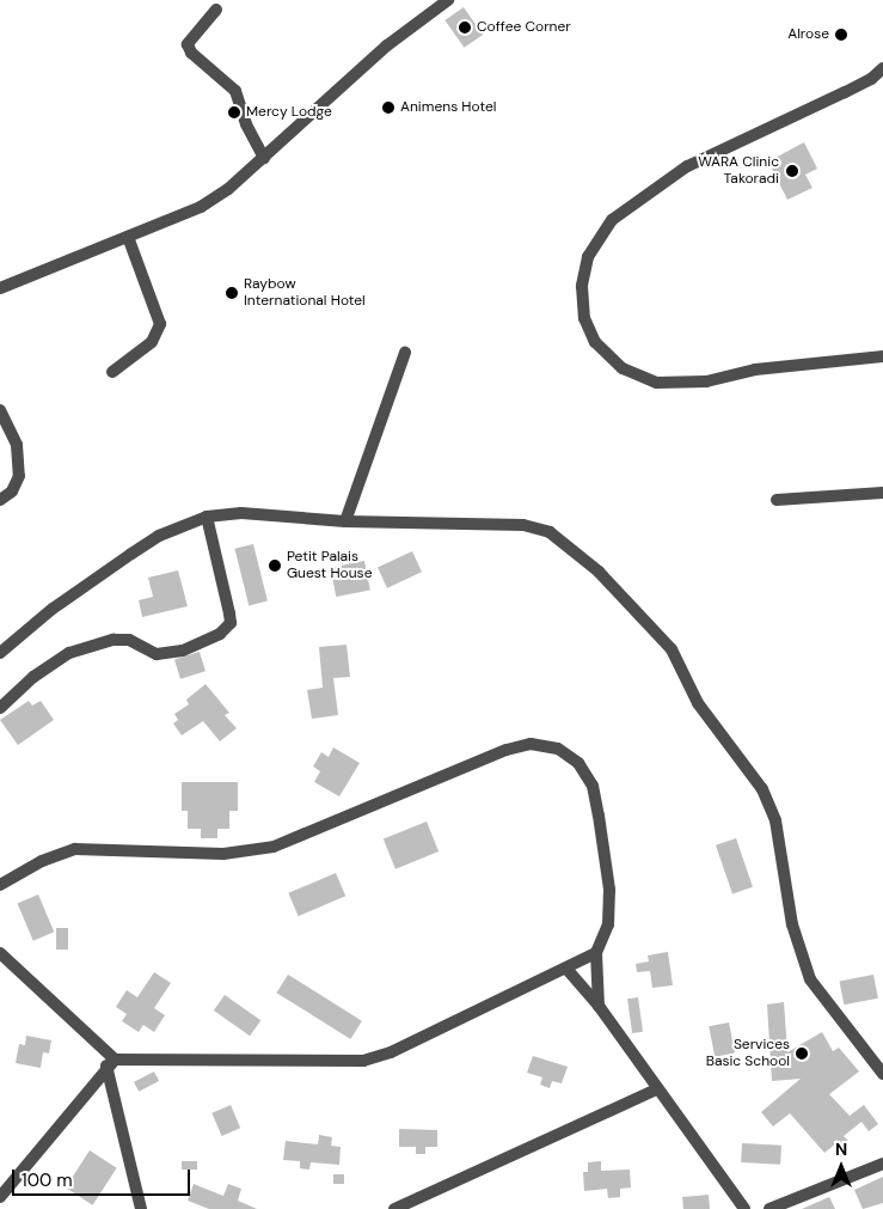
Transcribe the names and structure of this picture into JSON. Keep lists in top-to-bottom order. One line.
{"places":["Coffee Corner","Alrose","Animens Hotel","Mercy Lodge","WARA Clinic Takoradi","Raybow International Hotel","Petit Palais Guest House","Services Basic School"],"scale_bar":"100 m","north":"top"}
